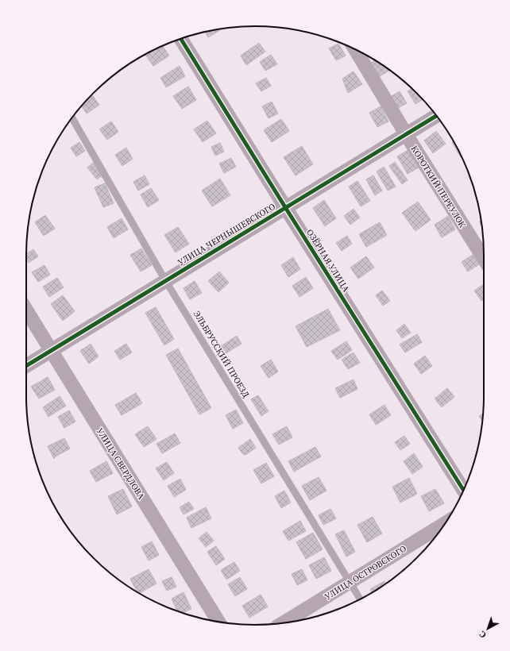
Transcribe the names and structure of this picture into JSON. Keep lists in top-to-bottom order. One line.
{"streets":{"street":["КОРОТКИЙ ПЕРЕУЛОК","УЛИЦА ЧЕРНЫШЕВСКОГО","ОЗЁРНАЯ УЛИЦА","УЛИЦА СВЕРДЛОВА","УЛИЦА ОСТРОВСКОГО"],"lane":["ЭЛЬБРУССКИЙ ПРОЕЗД"]},"crossings":[["КОРОТКИЙ ПЕРЕУЛОК","УЛИЦА ЧЕРНЫШЕВСКОГО"],["УЛИЦА ЧЕРНЫШЕВСКОГО","ОЗЁРНАЯ УЛИЦА"],["УЛИЦА ЧЕРНЫШЕВСКОГО","ЭЛЬБРУССКИЙ ПРОЕЗД"],["УЛИЦА ЧЕРНЫШЕВСКОГО","УЛИЦА СВЕРДЛОВА"],["ЭЛЬБРУССКИЙ ПРОЕЗД","УЛИЦА ОСТРОВСКОГО"]],"north":"bottom left"}
